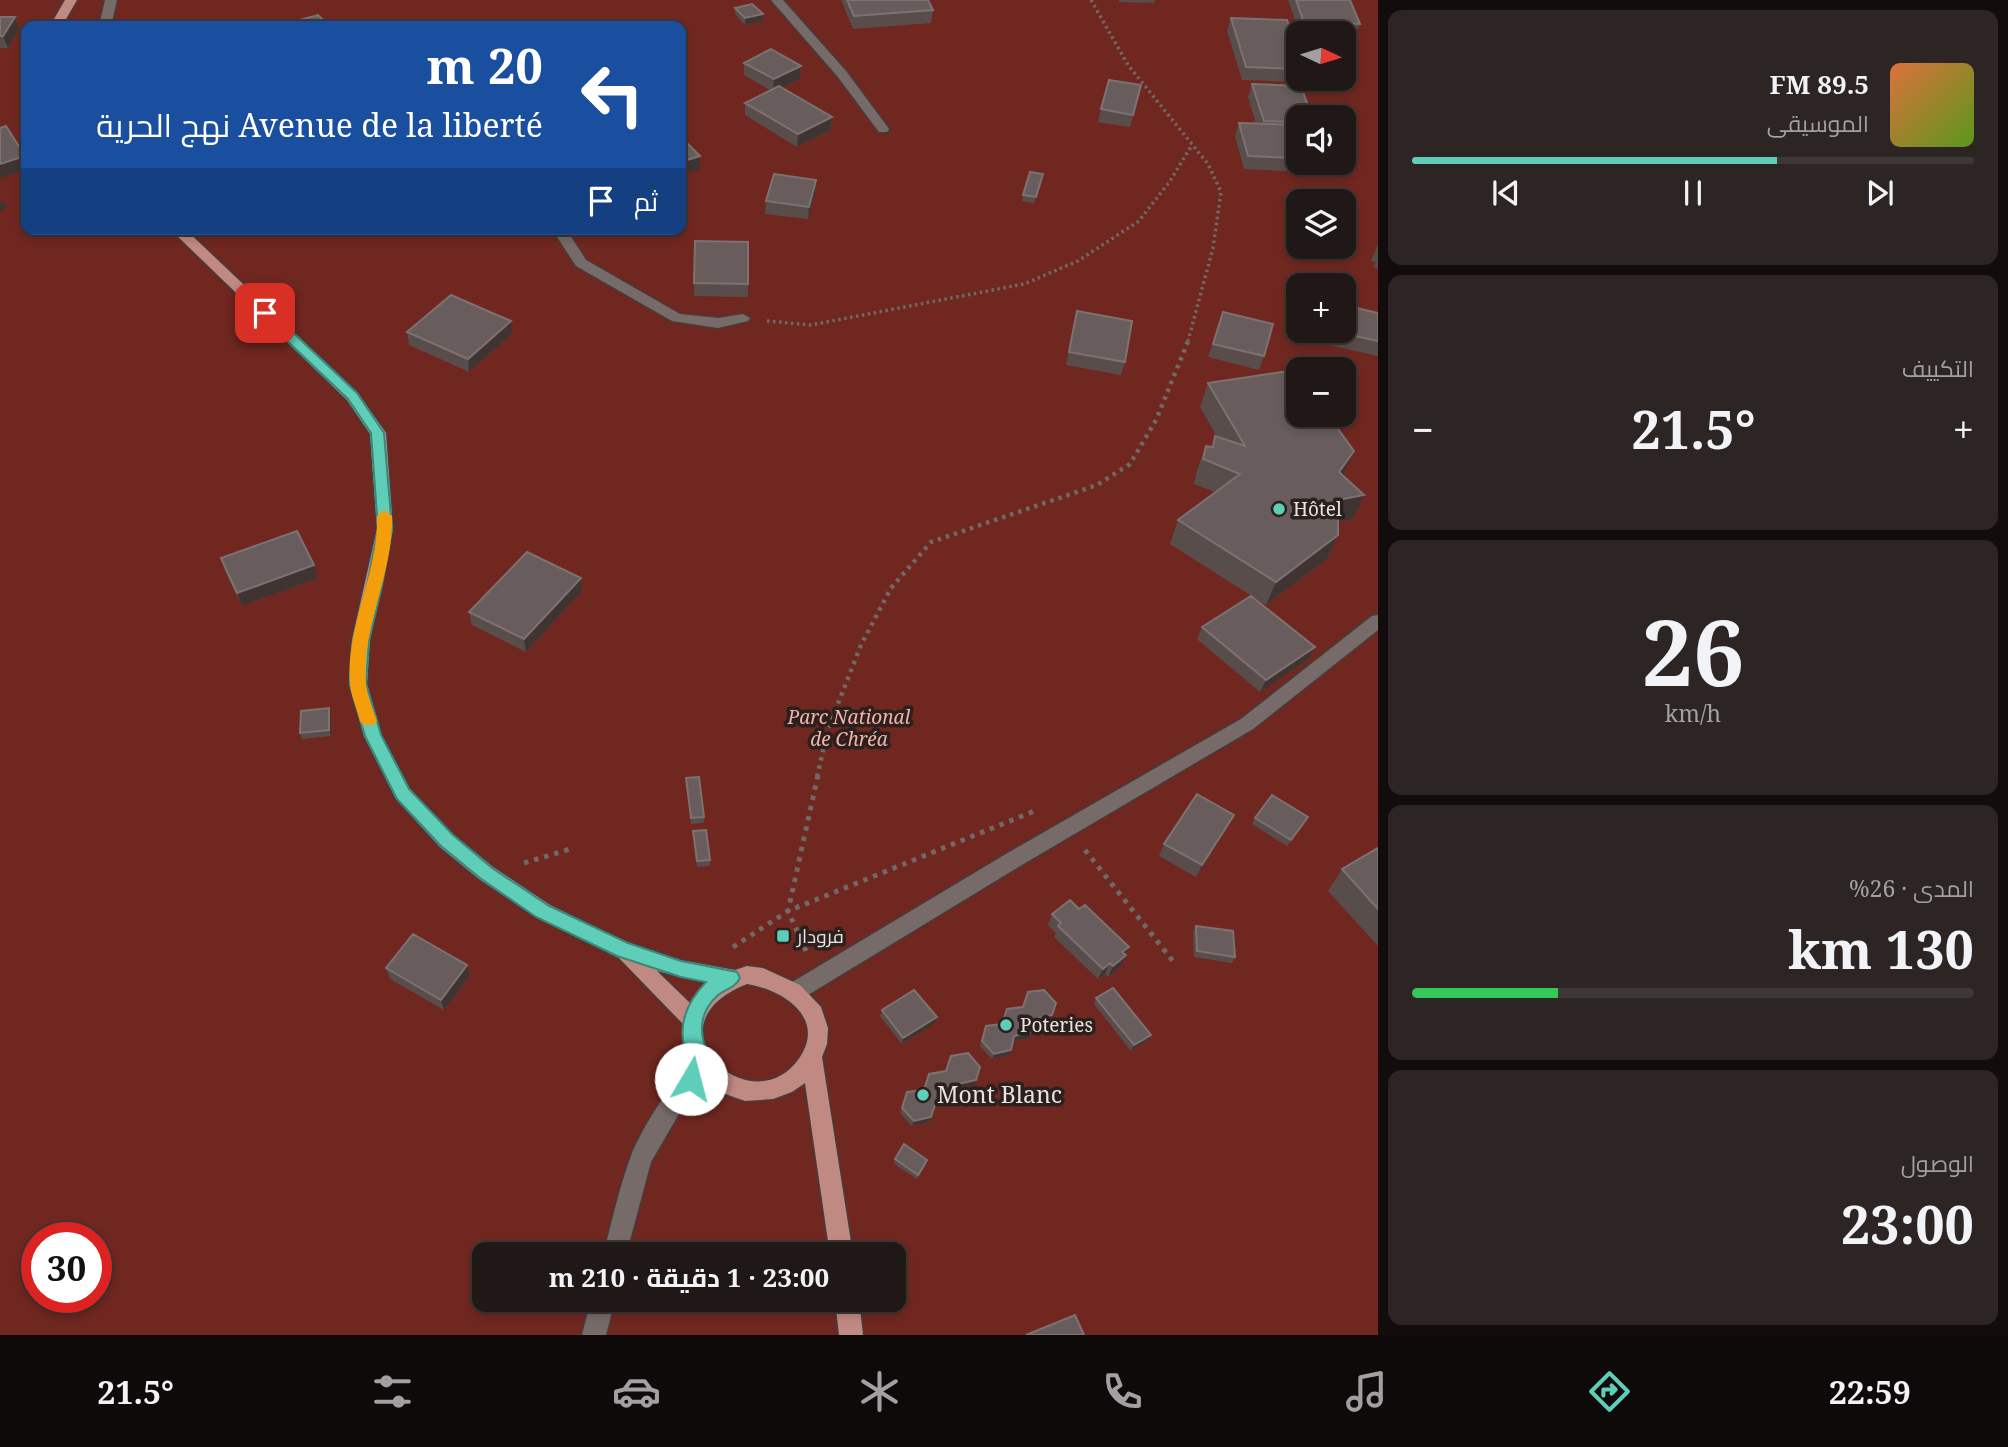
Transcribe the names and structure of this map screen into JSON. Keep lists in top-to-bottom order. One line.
{"parks":["Parc National de Chréa"],"places":{"other":["Hôtel","Poteries","Mont Blanc"],"transit":["فرودار"]},"north":"right","page":{"map_buttons":["+","−"],"turn":["20 m","Avenue de la liberté نهج الحرية"],"song":["89.5 FM","الموسيقى"],"then":"ثم","tile":["التكييف",["26","km/h"],["المدى · 26%","130 km"],["الوصول","23:00"]],"heat":["−","21.5°","+"],"limit":"30","trip":"23:00 · 1 دقيقة · 210 m","tabs":["22:59","21.5°"]}}
